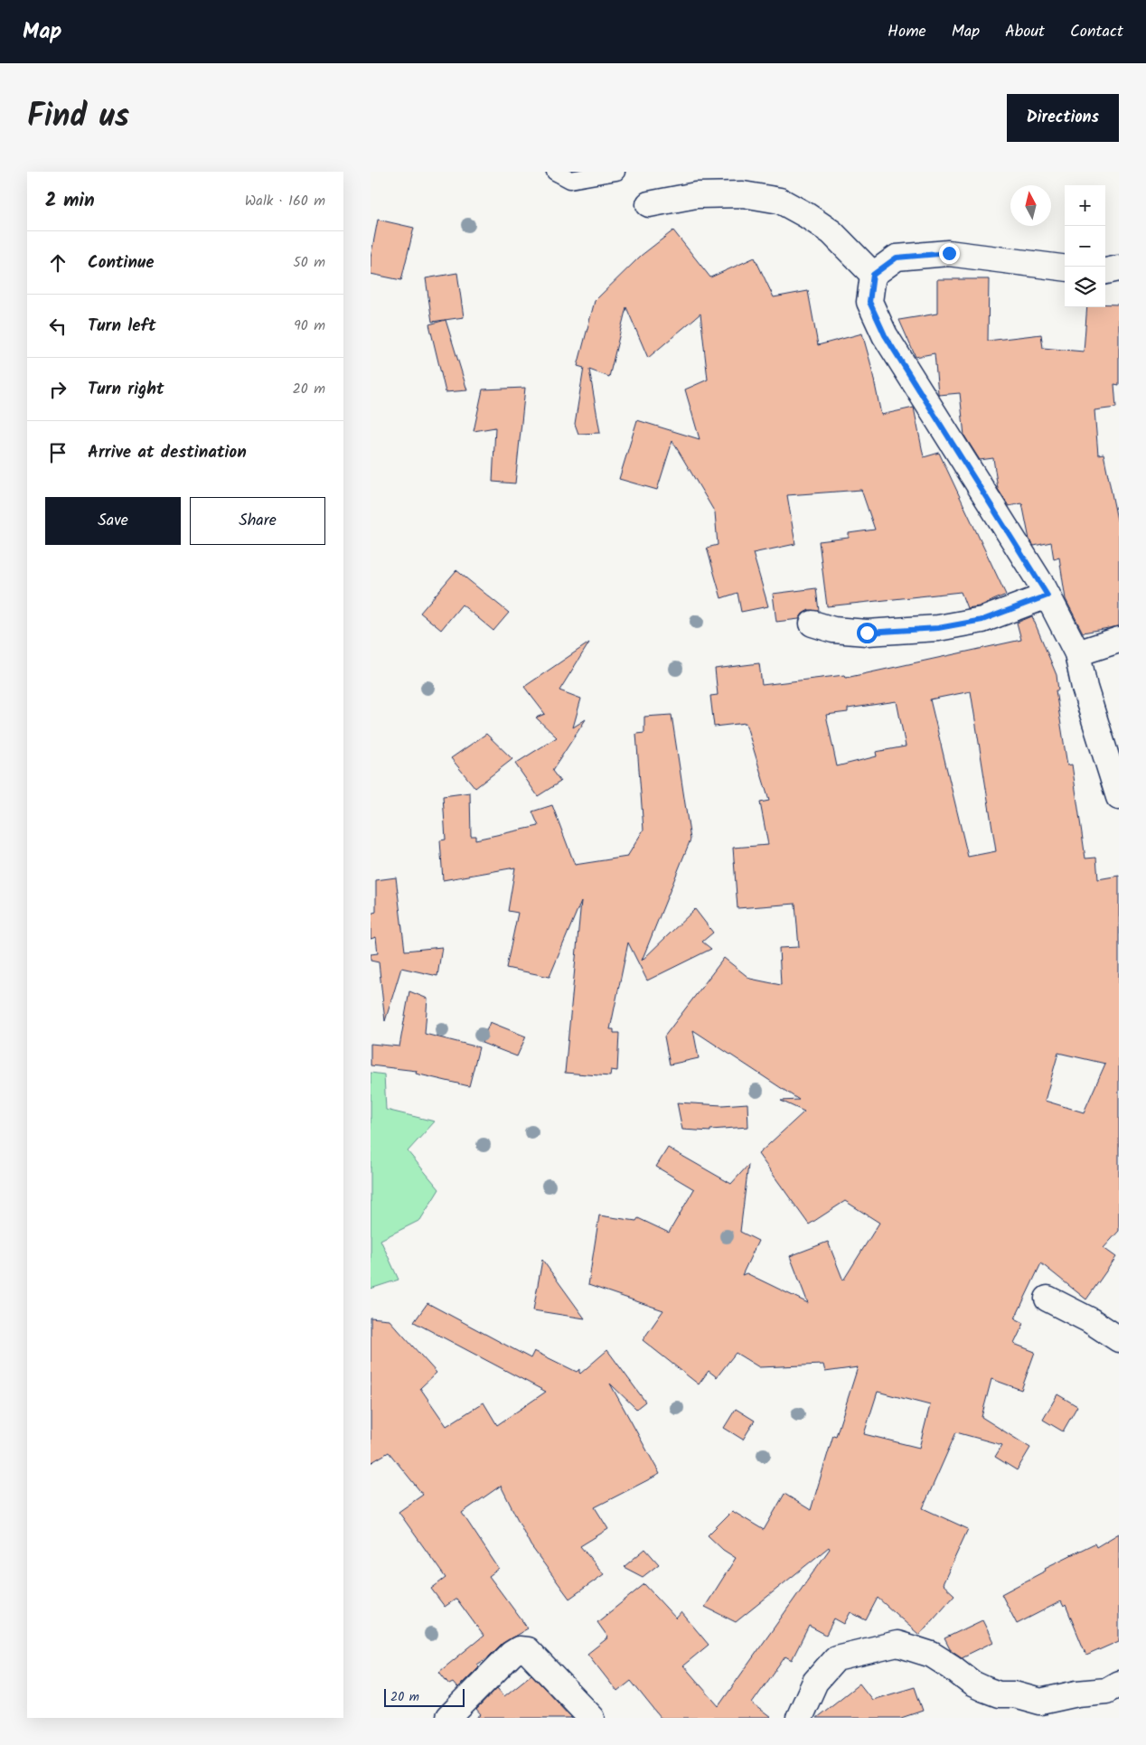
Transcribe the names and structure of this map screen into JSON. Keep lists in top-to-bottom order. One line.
{"scale_bar":"20 m","north":"top","page":{"header":"Map","nav":["Home","Map","About","Contact"],"title":"Find us","buttons":["Directions",["Save","Share"]],"heading":["2 min","Walk · 160 m"],"map_buttons":["+","−"],"list":[["Continue","50 m"],["Turn left","90 m"],["Turn right","20 m"],"Arrive at destination"],"scale":"20 m"}}
